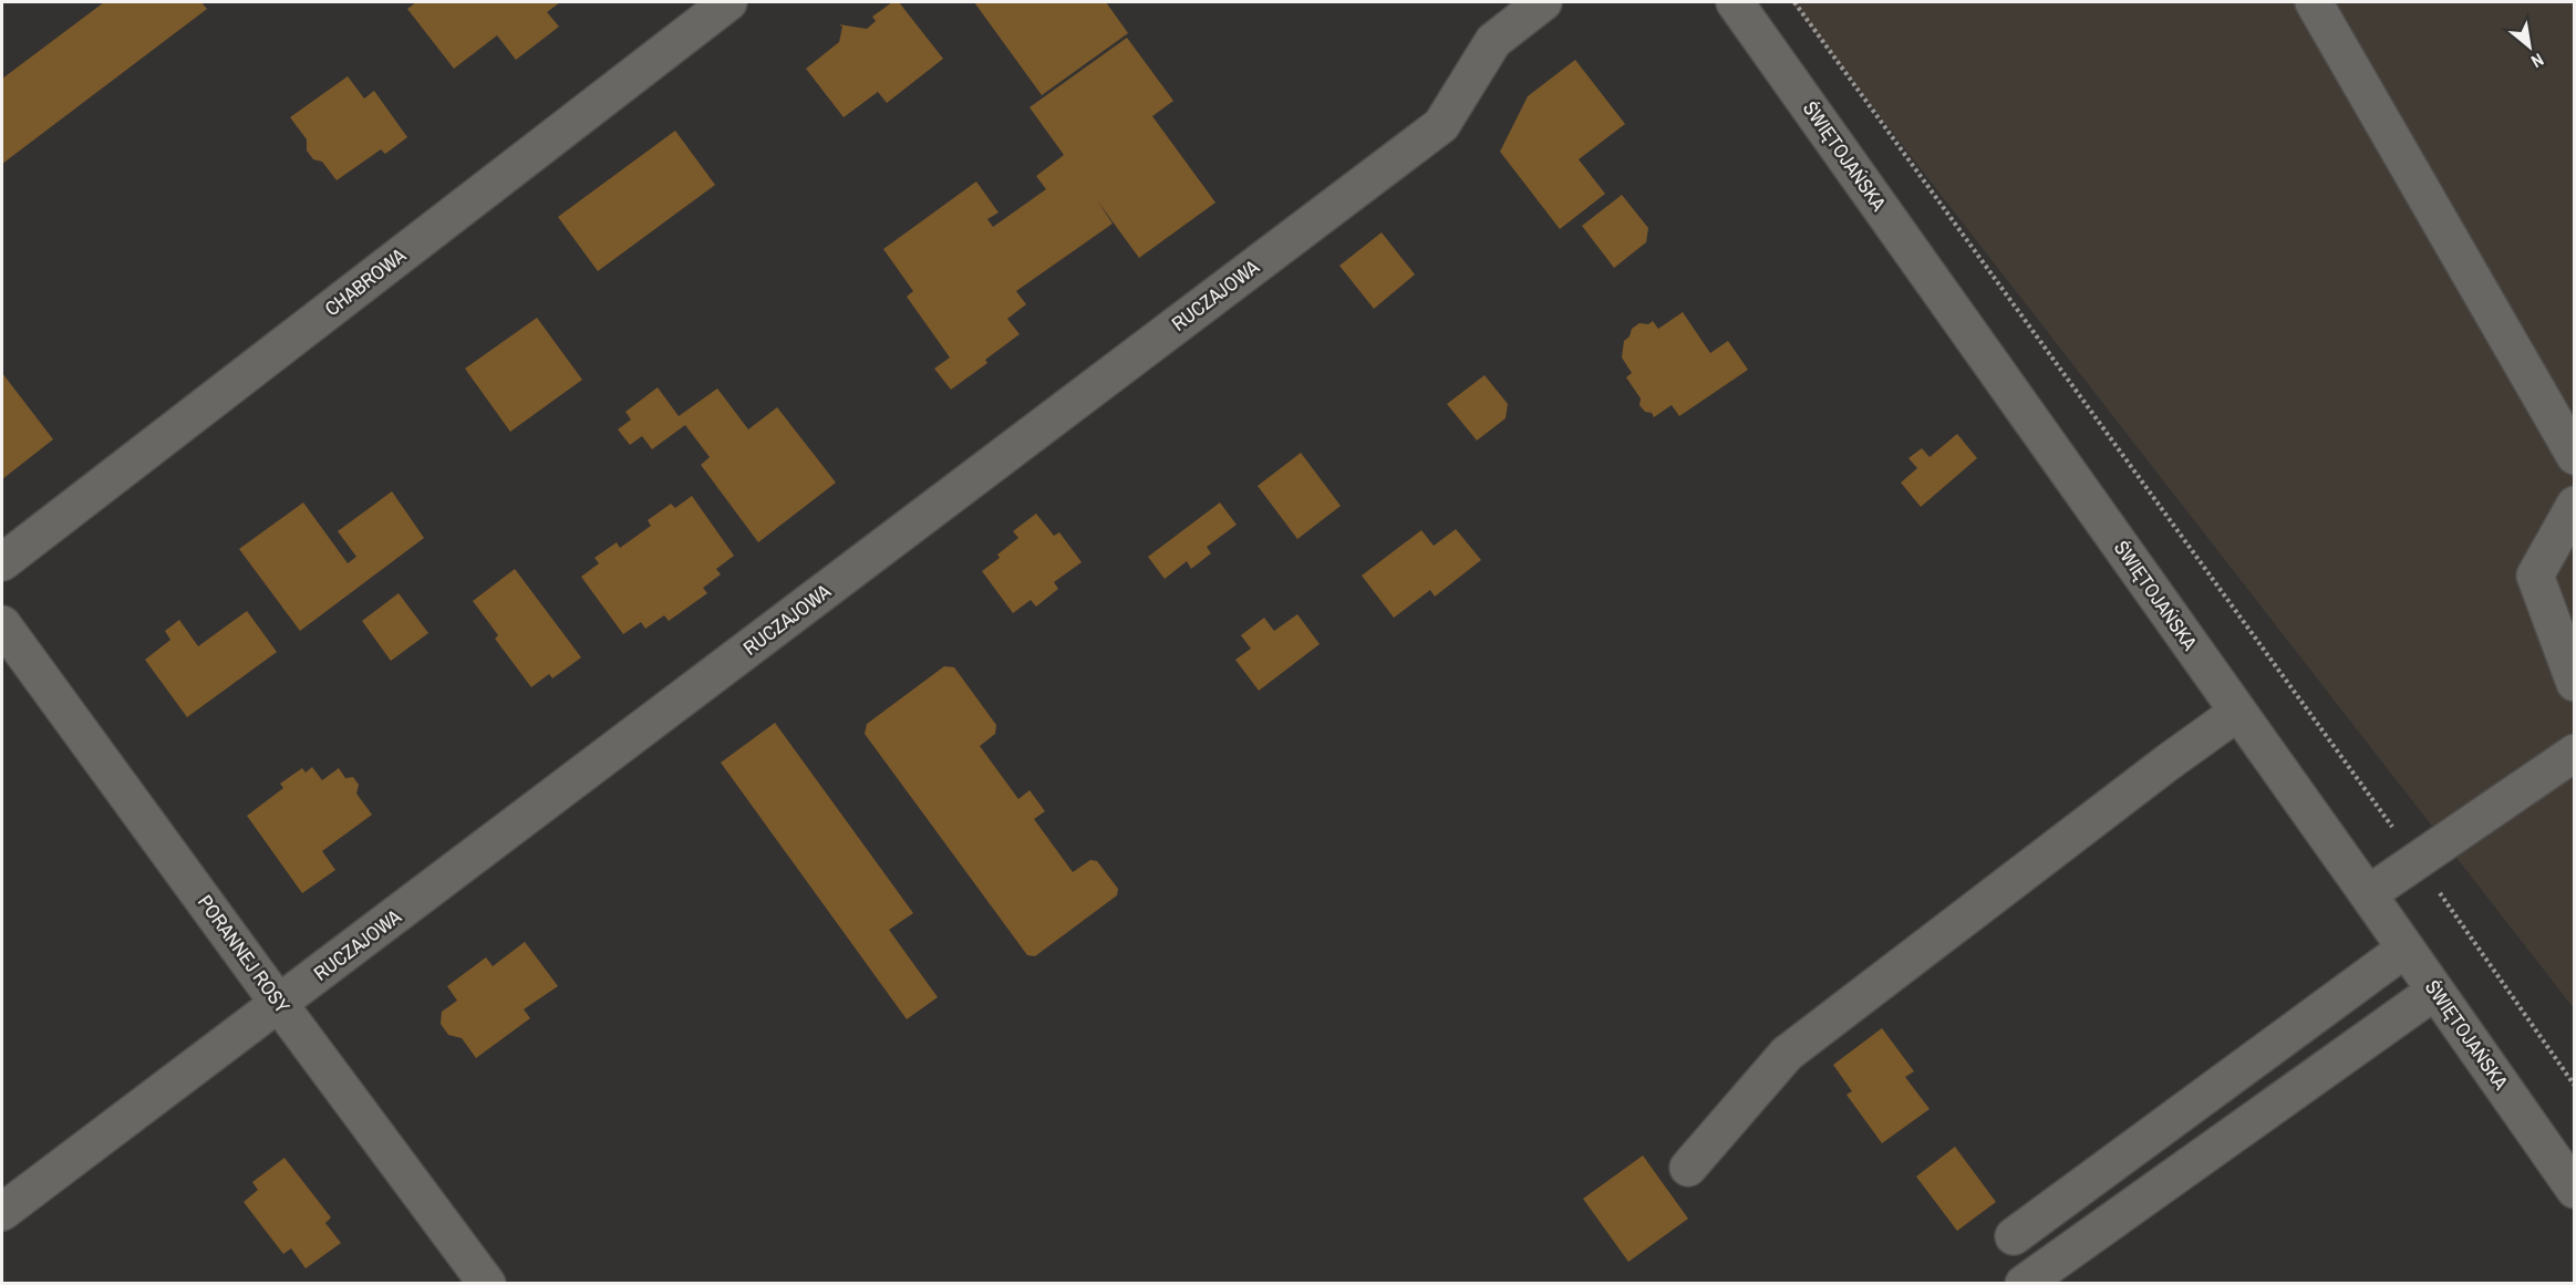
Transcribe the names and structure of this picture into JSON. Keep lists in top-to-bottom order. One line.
{"streets":{"street":["ŚWIĘTOJAŃSKA","CHABROWA","RUCZAJOWA","PORANNEJ ROSY"]},"crossings":[["RUCZAJOWA","PORANNEJ ROSY"]],"north":"bottom right"}
